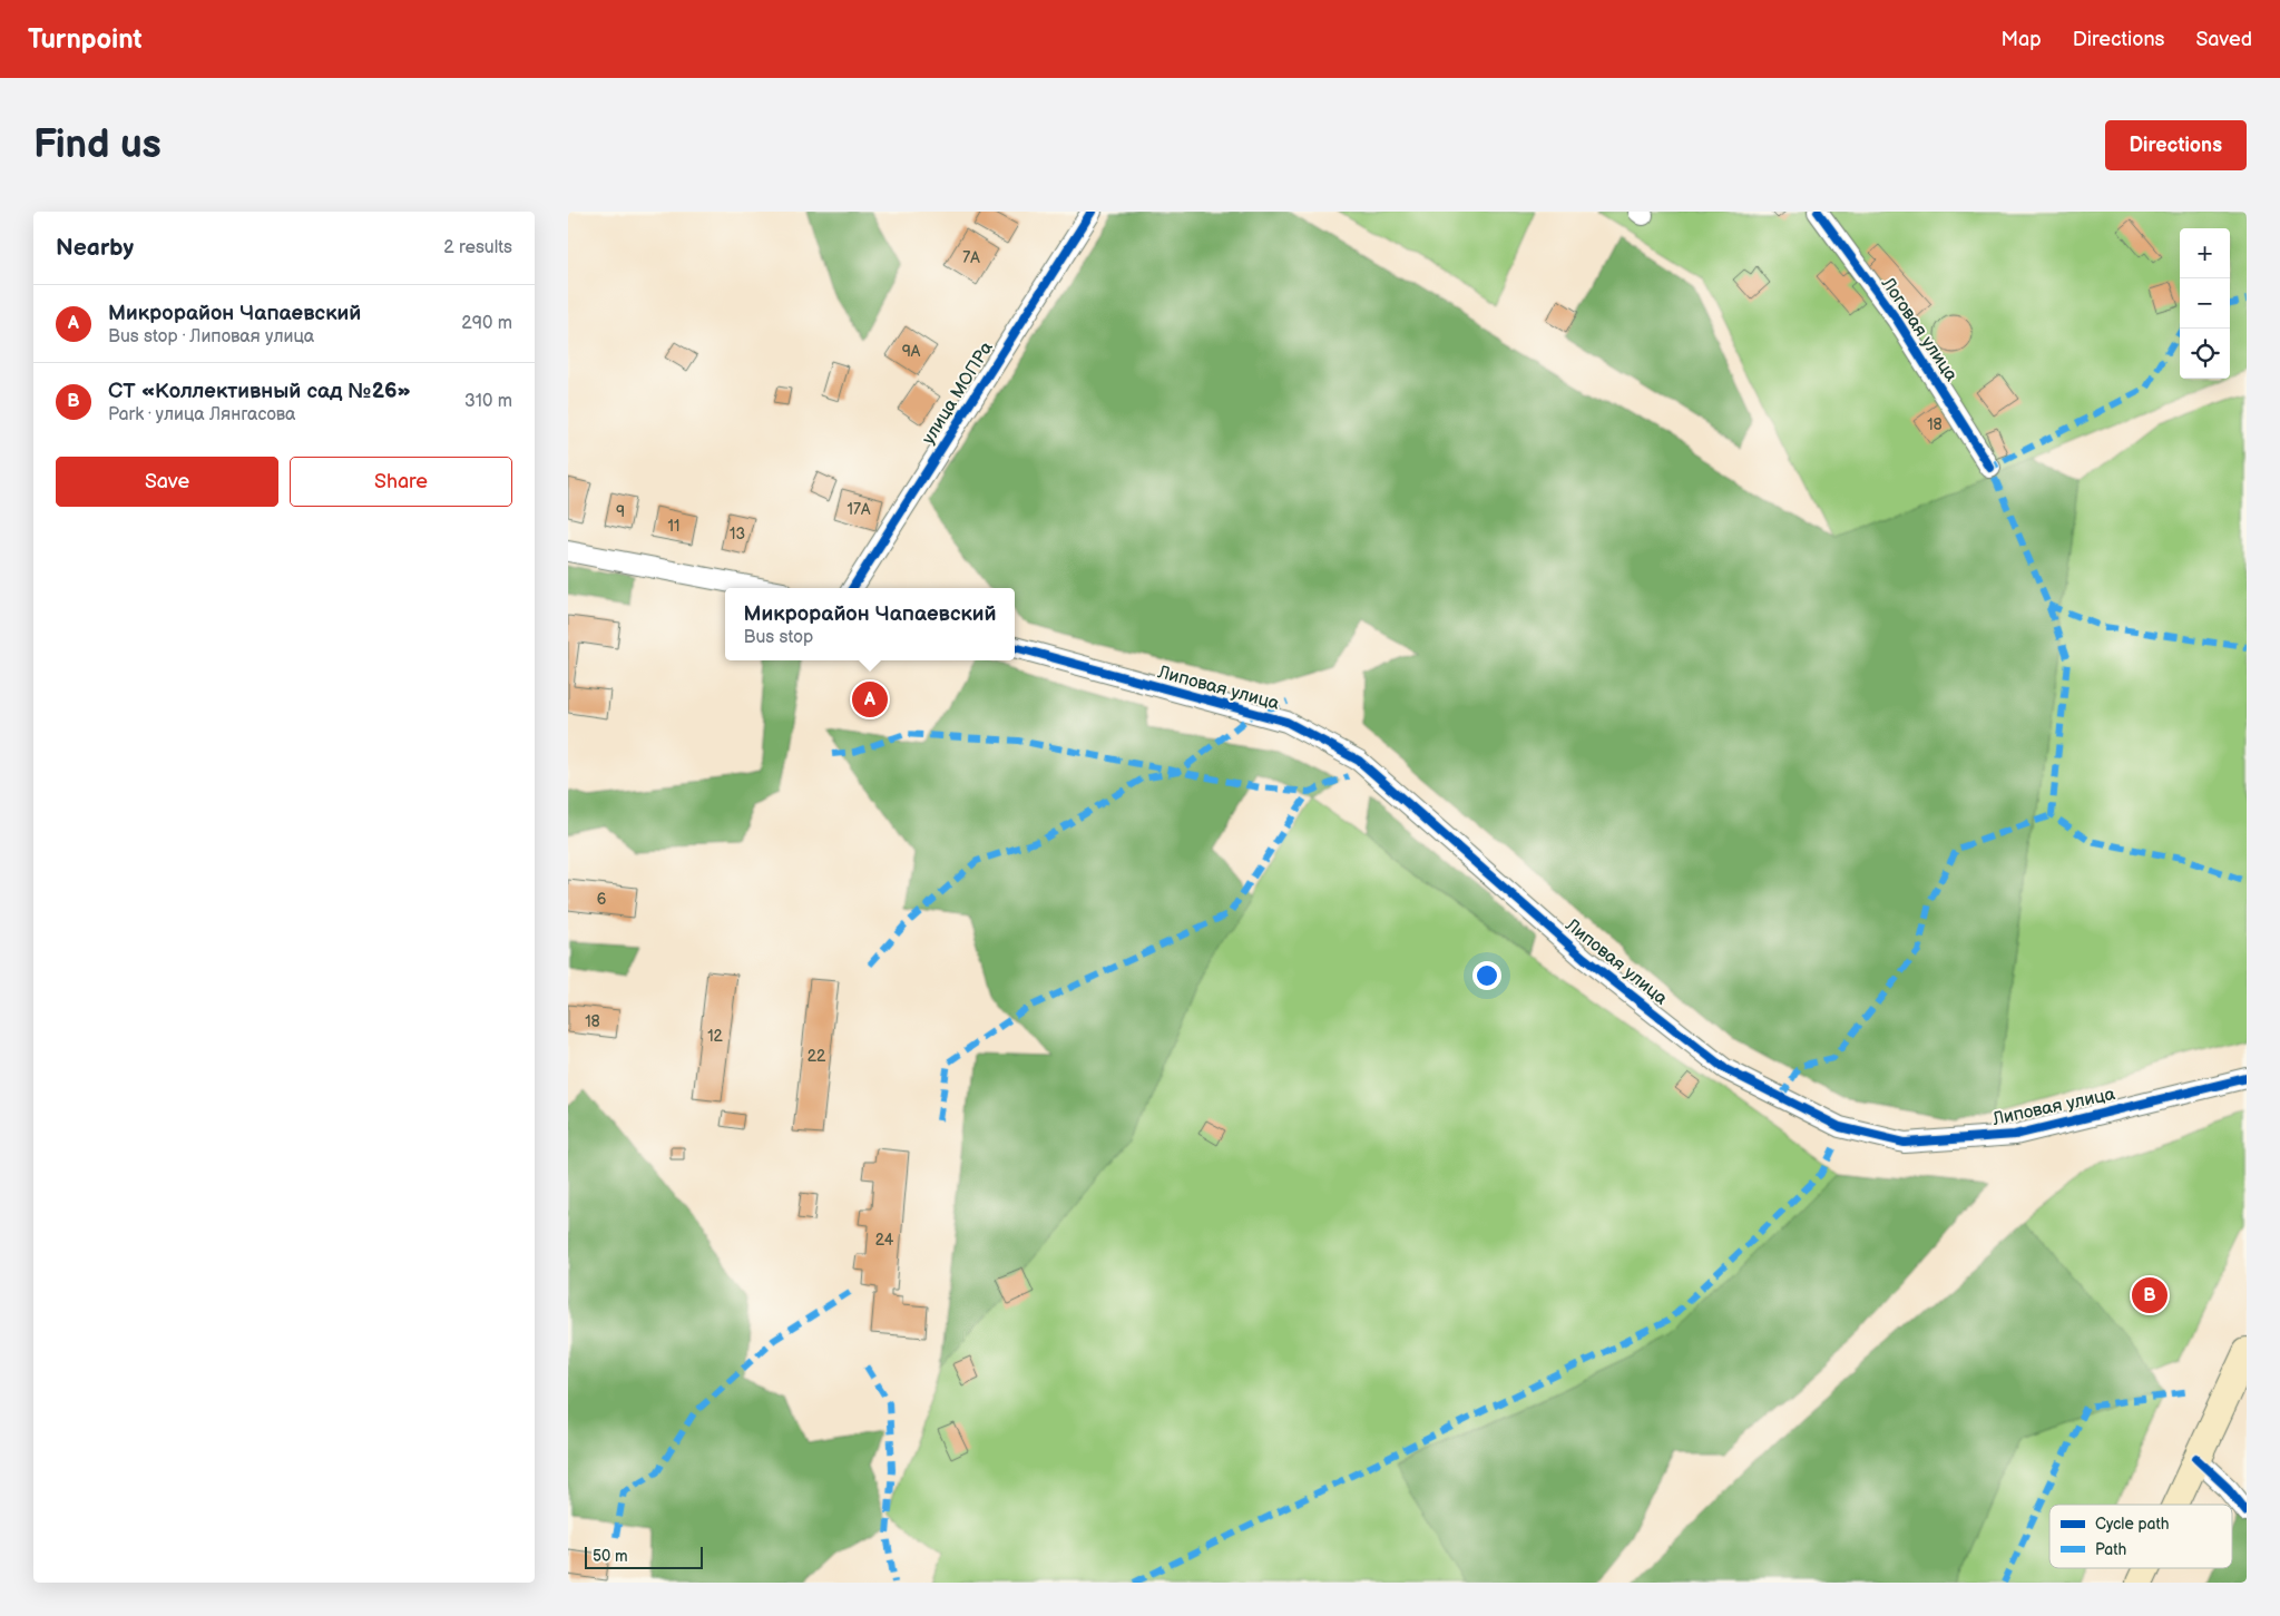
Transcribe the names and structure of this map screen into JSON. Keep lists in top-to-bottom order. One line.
{"streets":{"street":["Логовая улица","улица МОПРа","Липовая улица"]},"house_numbers":["7А","9А","18","17А","9","11","13","6","18","12","22","24"],"legend":["Cycle path","Path"],"scale_bar":"50 m","page":{"header":"Turnpoint","nav":["Map","Directions","Saved"],"buttons":["Directions",["Save","Share"]],"title":"Find us","heading":["Nearby","2 results"],"map_buttons":["+","−"],"list":[{"mark":"A","name":"Микрорайон Чапаевский","note":"Bus stop · Липовая улица","value":"290 m"},{"mark":"B","name":"СТ «Коллективный сад №26»","note":"Park · улица Лянгасова","value":"310 m"}],"popup":["Микрорайон Чапаевский","Bus stop"],"pins":["A","B"],"scale":"50 m"}}
